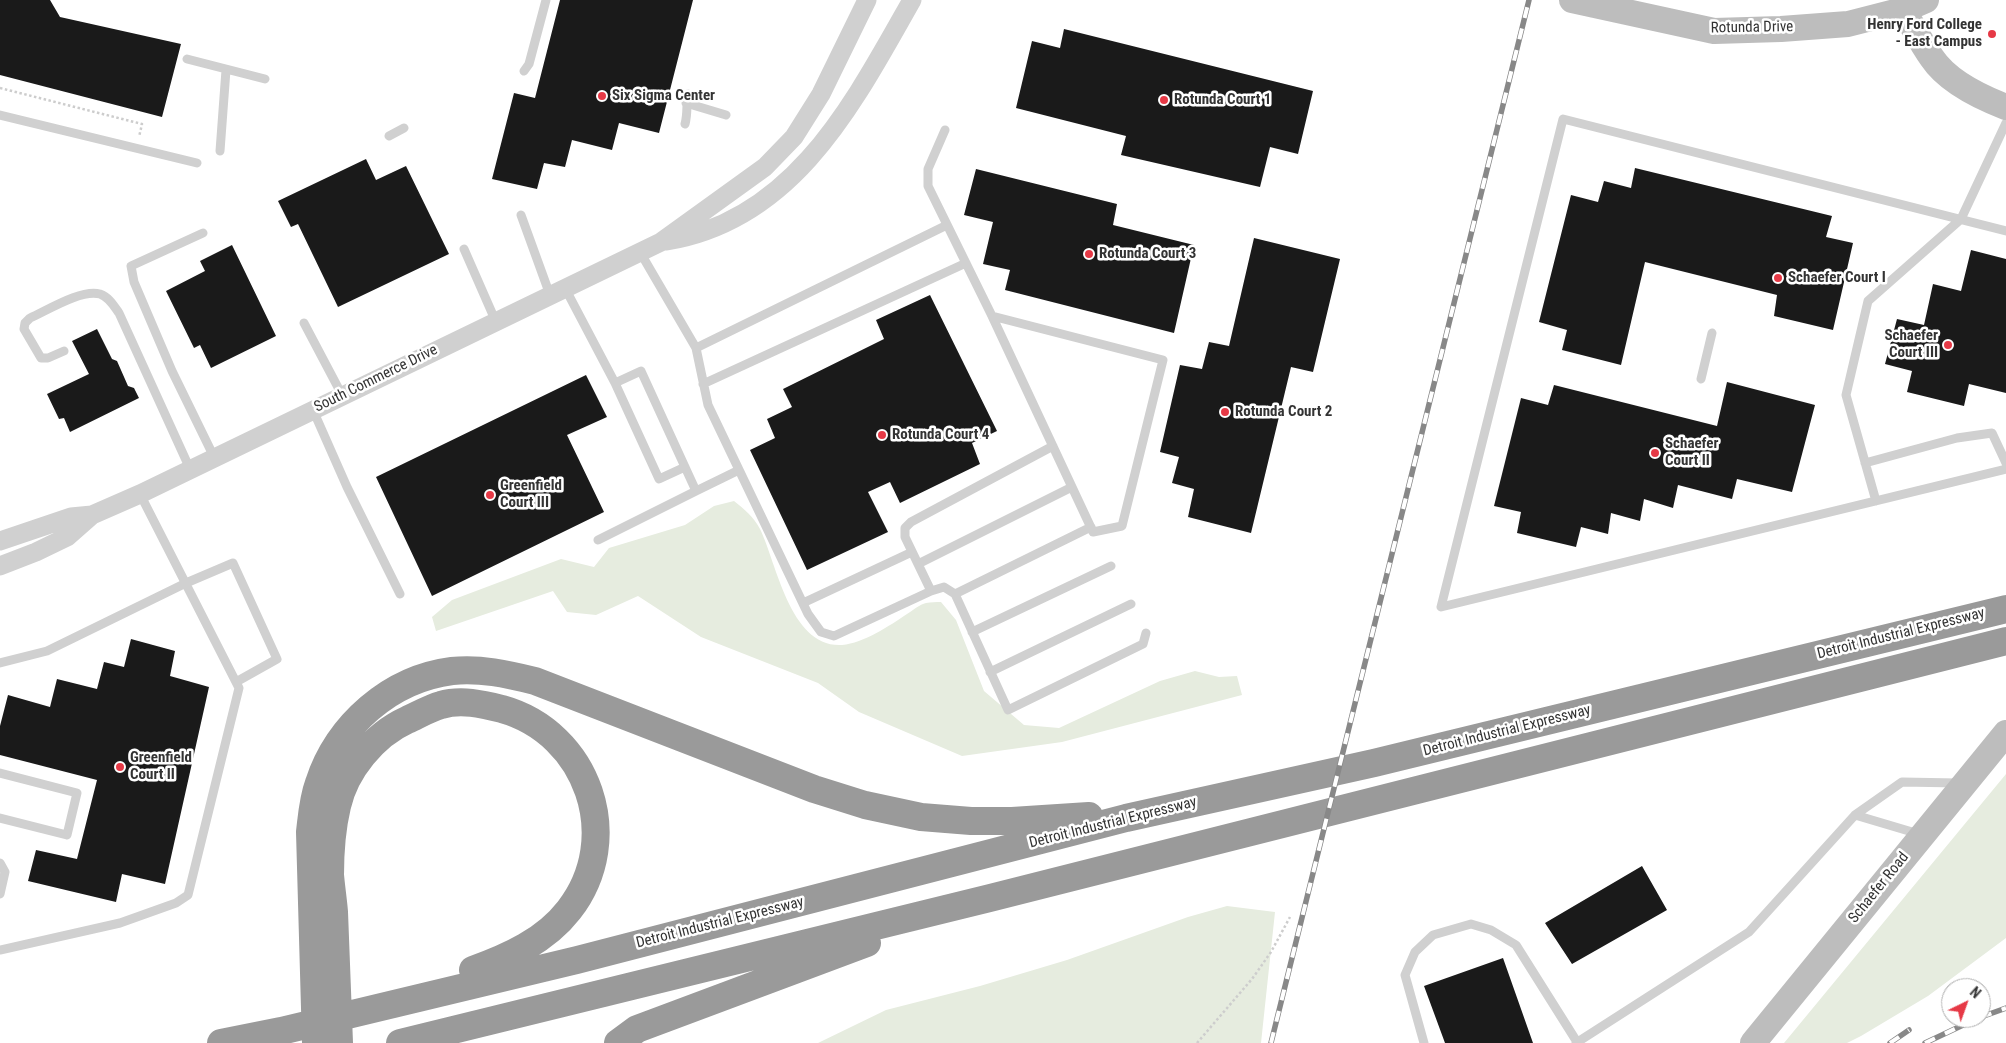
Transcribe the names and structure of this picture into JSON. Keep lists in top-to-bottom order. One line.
{"streets":{"highway":["Detroit Industrial Expressway"],"main road":["Rotunda Drive","Schaefer Road"],"street":["South Commerce Drive"]},"places":["Henry Ford College - East Campus","Six Sigma Center","Rotunda Court 1","Rotunda Court 3","Schaefer Court I","Schaefer Court III","Rotunda Court 2","Rotunda Court 4","Schaefer Court II","Greenfield Court III","Greenfield Court II"],"north":"top right"}
